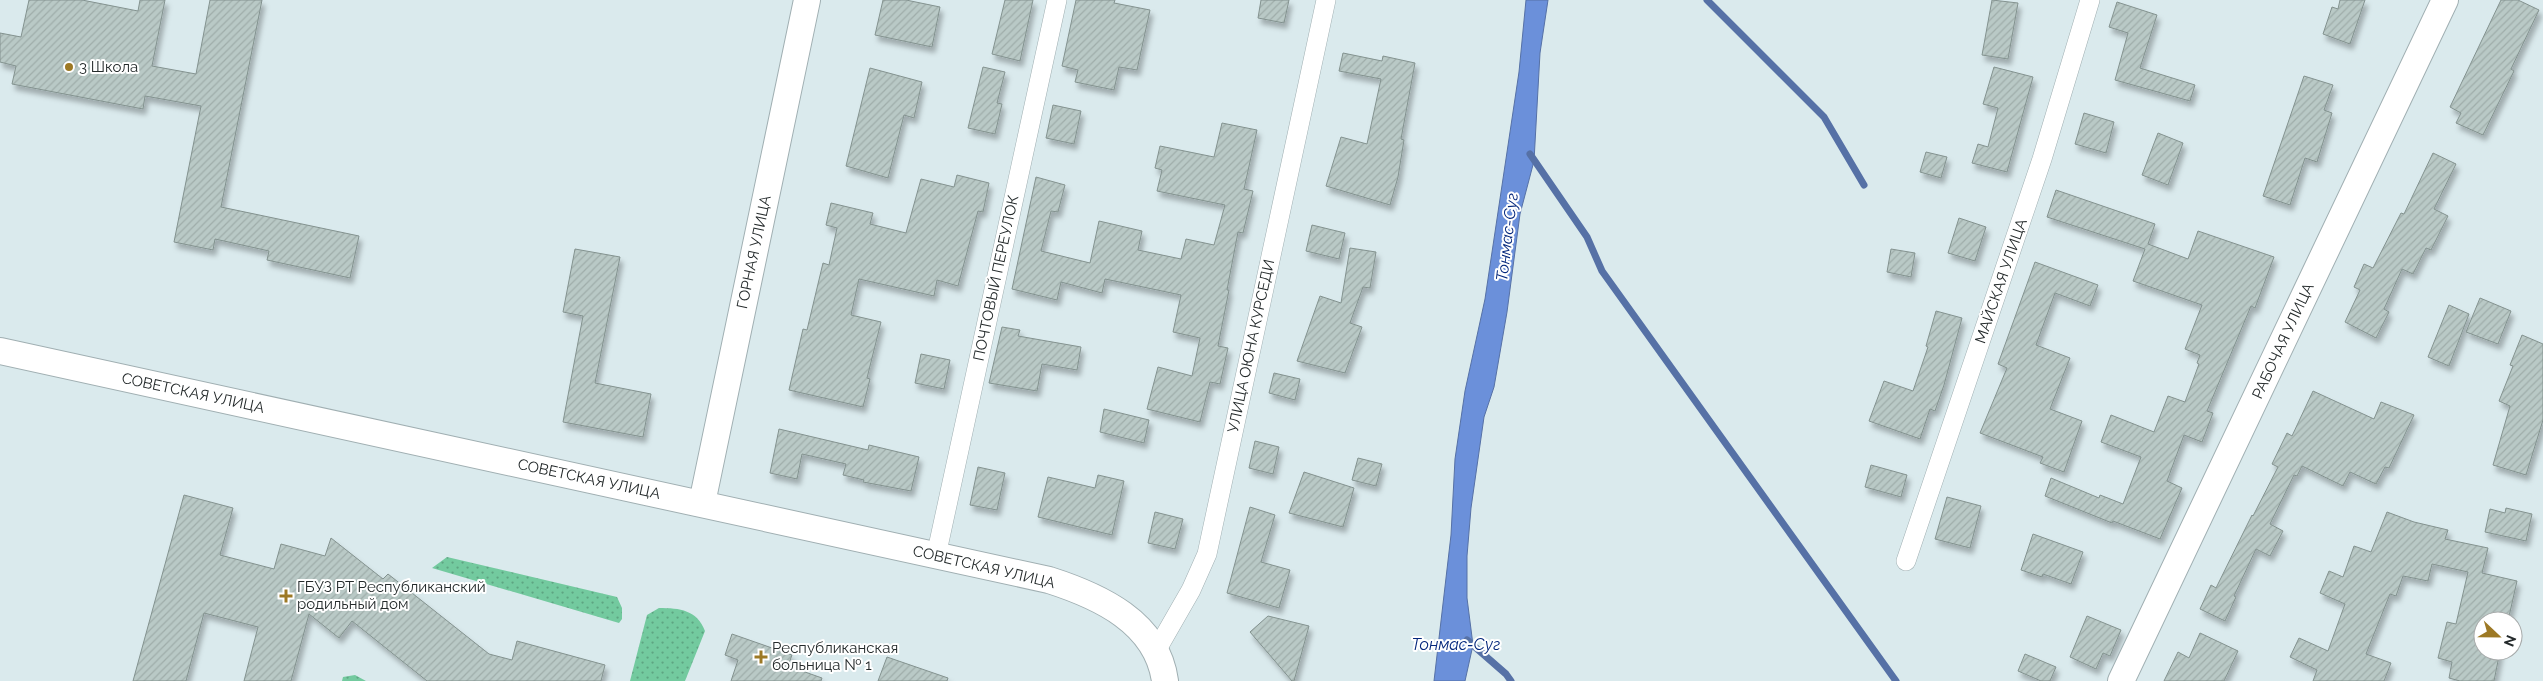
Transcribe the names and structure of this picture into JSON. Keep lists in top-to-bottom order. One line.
{"streets":{"street":["ГОРНАЯ УЛИЦА","ПОЧТОВЫЙ ПЕРЕУЛОК","МАЙСКАЯ УЛИЦА","РАБОЧАЯ УЛИЦА","УЛИЦА ОЮНА КУРСЕДИ","СОВЕТСКАЯ УЛИЦА"]},"crossings":[["ГОРНАЯ УЛИЦА","СОВЕТСКАЯ УЛИЦА"],["ПОЧТОВЫЙ ПЕРЕУЛОК","СОВЕТСКАЯ УЛИЦА"],["УЛИЦА ОЮНА КУРСЕДИ","СОВЕТСКАЯ УЛИЦА"]],"water":["Тонмас-Суг"],"places":{"other":["3 Школа"],"health":["ГБУЗ РТ Республиканский родильный дом","Республиканская больница № 1"]},"north":"right"}
